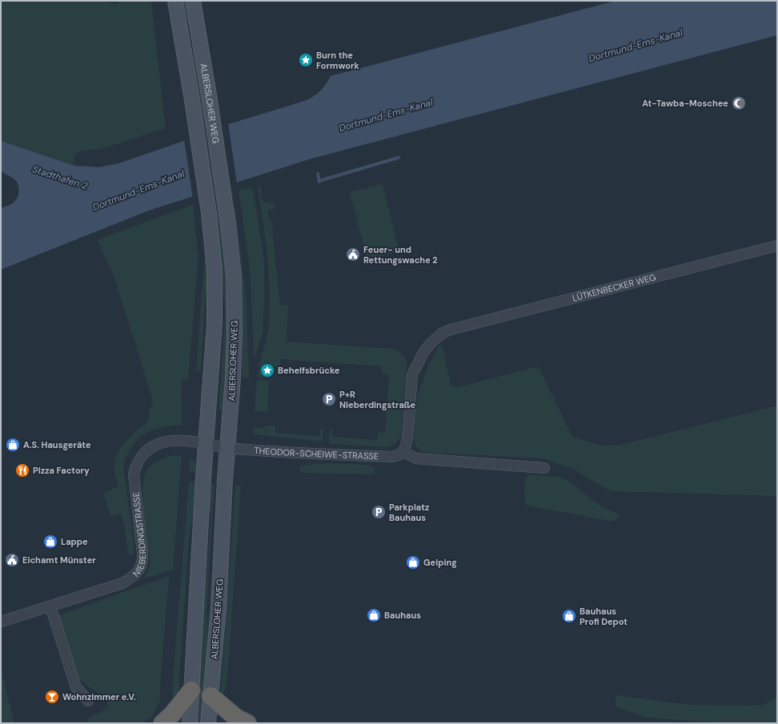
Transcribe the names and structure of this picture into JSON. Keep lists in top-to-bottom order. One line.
{"streets":{"main road":["ALBERSLOHER WEG"],"street":["LÜTKENBECKER WEG","THEODOR-SCHEIWE-STRASSE","NIEBERDINGSTRASSE"]},"crossings":[["ALBERSLOHER WEG","THEODOR-SCHEIWE-STRASSE"],["ALBERSLOHER WEG","NIEBERDINGSTRASSE"],["LÜTKENBECKER WEG","THEODOR-SCHEIWE-STRASSE"],["THEODOR-SCHEIWE-STRASSE","NIEBERDINGSTRASSE"]],"water":["Dortmund-Ems-Kanal","Stadthafen 2"],"places":{"place":["Burn the Formwork","Behelfsbrücke"],"mosque":["At-Tawba-Moschee"],"public building":["Feuer- und Rettungswache 2","Eichamt Münster"],"parking":["P+R Nieberdingstraße","Parkplatz Bauhaus"],"shop":["A.S. Hausgeräte","Lappe","Geiping","Bauhaus","Bauhaus Profi Depot"],"restaurant":["Pizza Factory"],"bar":["Wohnzimmer e.V."]}}
